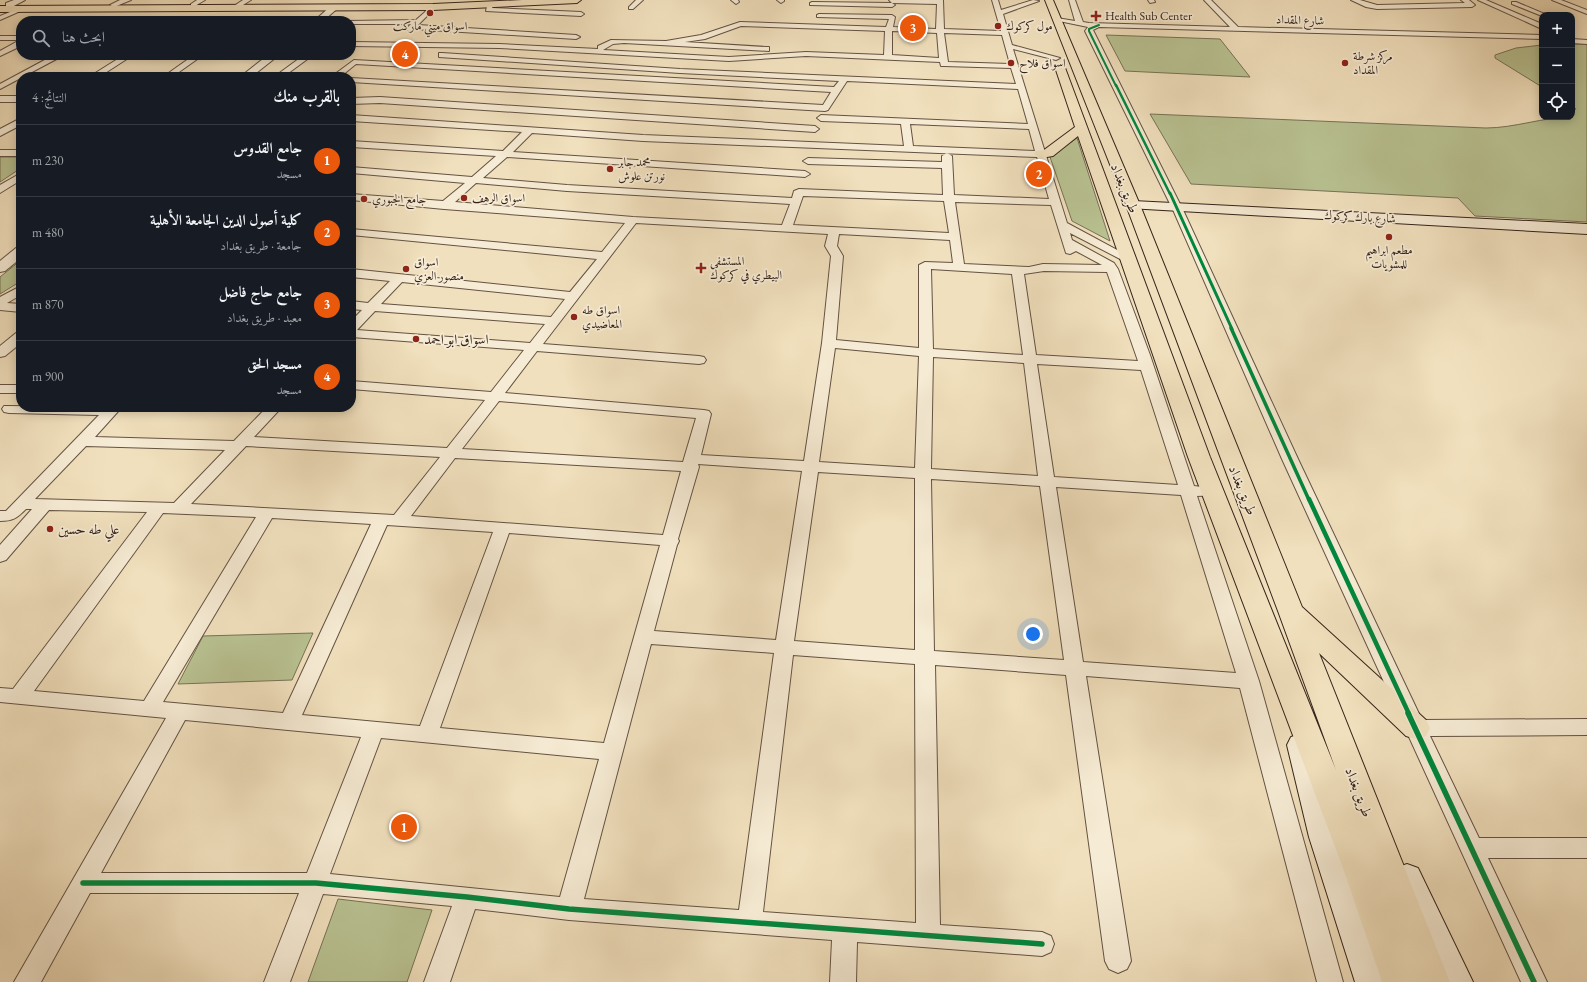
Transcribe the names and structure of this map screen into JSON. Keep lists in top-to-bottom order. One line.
{"streets":{"main road":["طريق بغداد","شارع بارك كركوك"],"street":["شارع المقداد"]},"crossings":[["شارع المقداد","طريق بغداد"]],"places":{"other":["اسواق ميني ماركت","مول كركوك","اسواق فلاح","مركز شرطة المقداد","محمد جابر نورتن علوش","اسواق الرهف","جامع الجبوري","مطعم ابراهيم للمشويات","اسواق منصور العزي","اسواق طه المعاضيدي","اسواق ابو احمد","علي طه حسين"],"health":["Health Sub Center","المستشفى البيطري في كركوك"]},"page":{"map_buttons":["+","−"],"pins":["3","4","2","1"],"search":"ابحث هنا","heading":["بالقرب منك","النتائج: 4"],"list":[{"mark":"1","name":"جامع القدوس","note":"مسجد","value":"230 m"},{"mark":"2","name":"كلية أصول الدين الجامعة الأهلية","note":"جامعة · طريق بغداد","value":"480 m"},{"mark":"3","name":"جامع حاج فاضل","note":"معبد · طريق بغداد","value":"870 m"},{"mark":"4","name":"مسجد الحق","note":"مسجد","value":"900 m"}]}}
